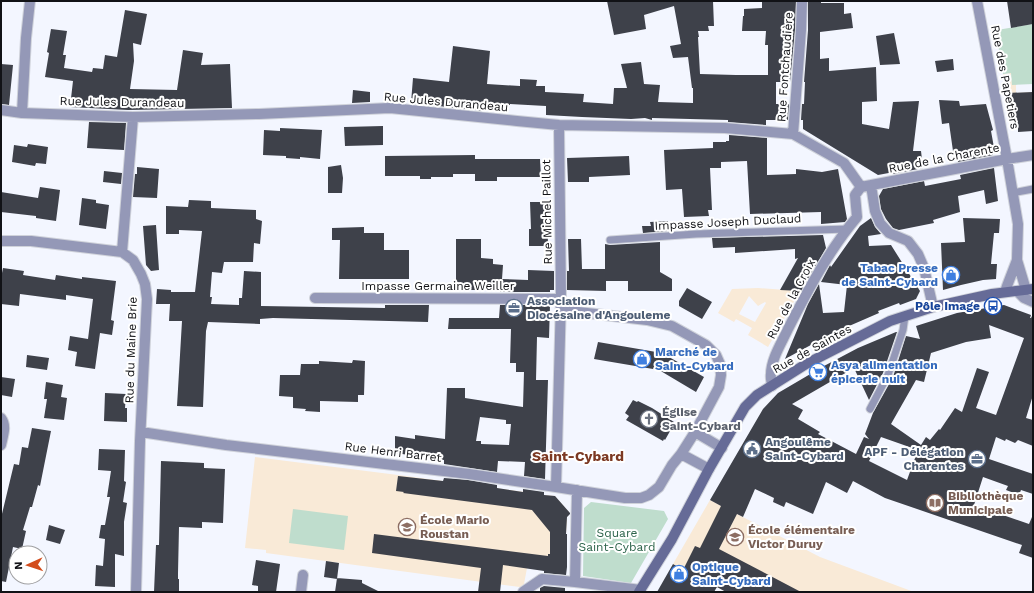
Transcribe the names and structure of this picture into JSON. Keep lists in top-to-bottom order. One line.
{"streets":{"main road":["Rue de Saintes"],"street":["Rue Fontchaudière","Rue des Papetiers","Rue Jules Durandeau","Rue de la Charente","Rue Michel Paillot","Impasse Germaine Weiller","Rue de la Croix","Rue du Maine Brie","Rue Henri Barret"],"lane":["Impasse Joseph Duclaud"]},"crossings":[["Rue Fontchaudière","Rue Jules Durandeau"],["Rue des Papetiers","Rue de la Charente"],["Rue Jules Durandeau","Rue Michel Paillot"],["Rue Michel Paillot","Impasse Germaine Weiller"],["Rue Michel Paillot","Rue Henri Barret"],["Impasse Joseph Duclaud","Rue de la Croix"],["Rue de la Croix","Rue de Saintes"],["Rue du Maine Brie","Rue Henri Barret"]],"districts":["Saint-Cybard"],"parks":["Square Saint-Cybard"],"places":{"shop":["Tabac Presse de Saint-Cybard","Marché de Saint-Cybard","Optique Saint-Cybard"],"bus stop":["Pôle Image"],"office":["Association Diocésaine d'Angouleme","APF - Délégation Charentes"],"supermarket":["Asya alimentation épicerie nuit"],"church":["Église Saint-Cybard"],"public building":["Angoulême Saint-Cybard"],"library":["Bibliothèque Municipale"],"school or university":["École Mario Roustan","École élémentaire Victor Duruy"]},"north":"left"}
